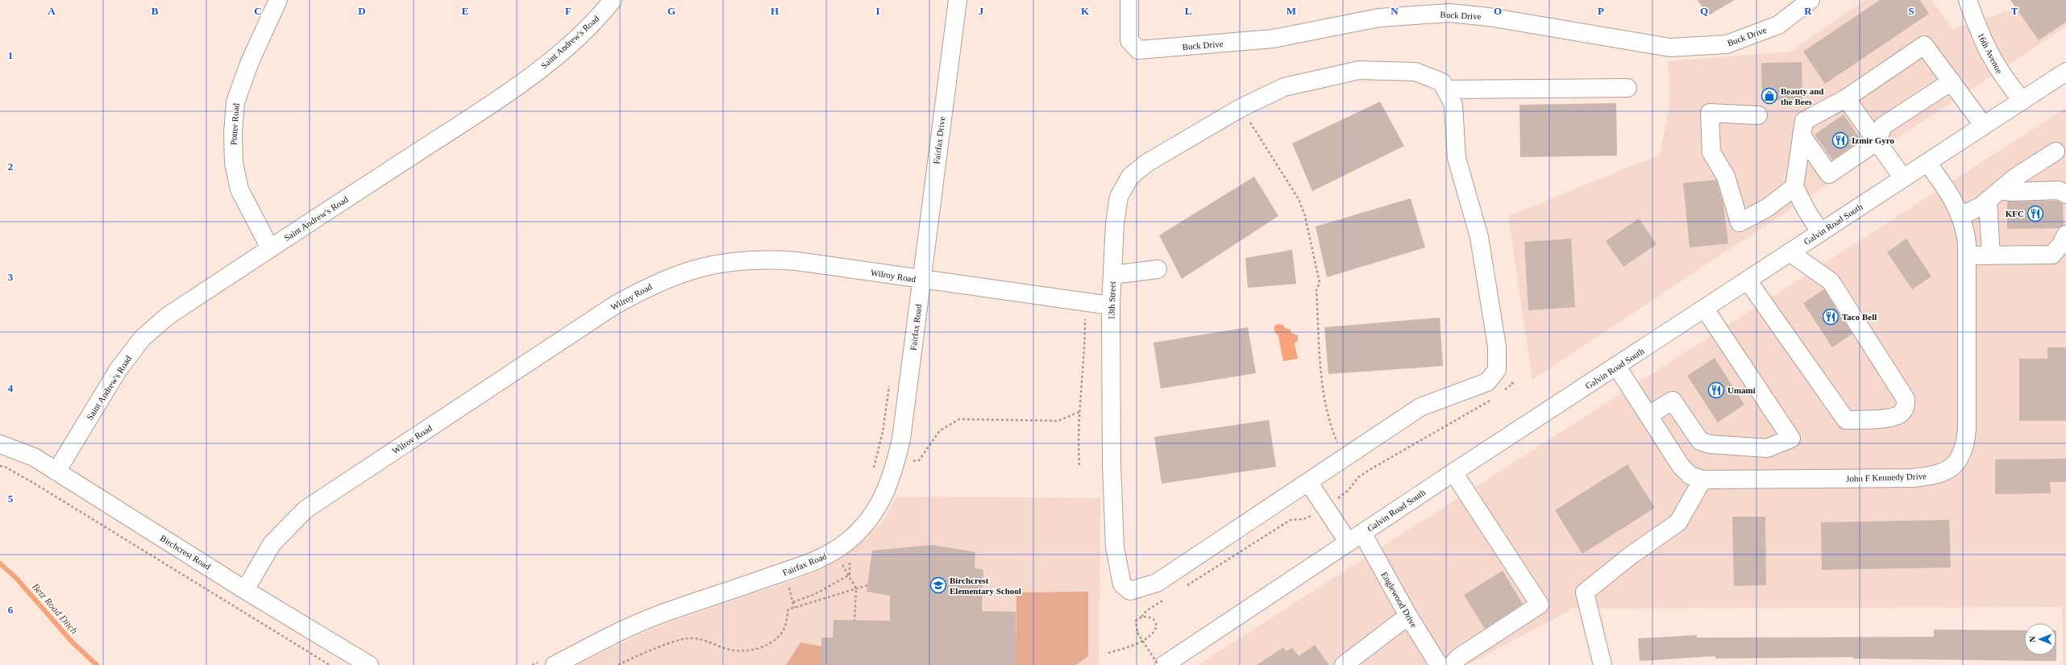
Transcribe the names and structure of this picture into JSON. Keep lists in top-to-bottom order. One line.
{"streets":{"street":["Buck Drive","Saint Andrew's Road","16th Avenue","Potter Road","Fairfax Drive","Galvin Road South","Wilroy Road","13th Street","Fairfax Road","John F Kennedy Drive","Birchcrest Road","Englewood Drive"]},"crossings":[["Saint Andrew's Road","Potter Road"],["Saint Andrew's Road","Birchcrest Road"],["16th Avenue","Galvin Road South"],["Fairfax Drive","Wilroy Road"],["Fairfax Drive","Fairfax Road"],["Galvin Road South","John F Kennedy Drive"],["Galvin Road South","Englewood Drive"],["Wilroy Road","13th Street"],["Wilroy Road","Fairfax Road"],["Wilroy Road","Birchcrest Road"],["13th Street","Englewood Drive"]],"water":["Betz Road Ditch"],"places":{"shop":["Beauty and the Bees"],"restaurant":["Izmir Gyro","KFC","Taco Bell","Umami"],"school or university":["Birchcrest Elementary School"]},"north":"left","grid":{"columns":["A","B","C","D","E","F","G","H","I","J","K","L","M","N","O","P","Q","R","S","T"],"rows":["1","2","3","4","5","6"]}}
